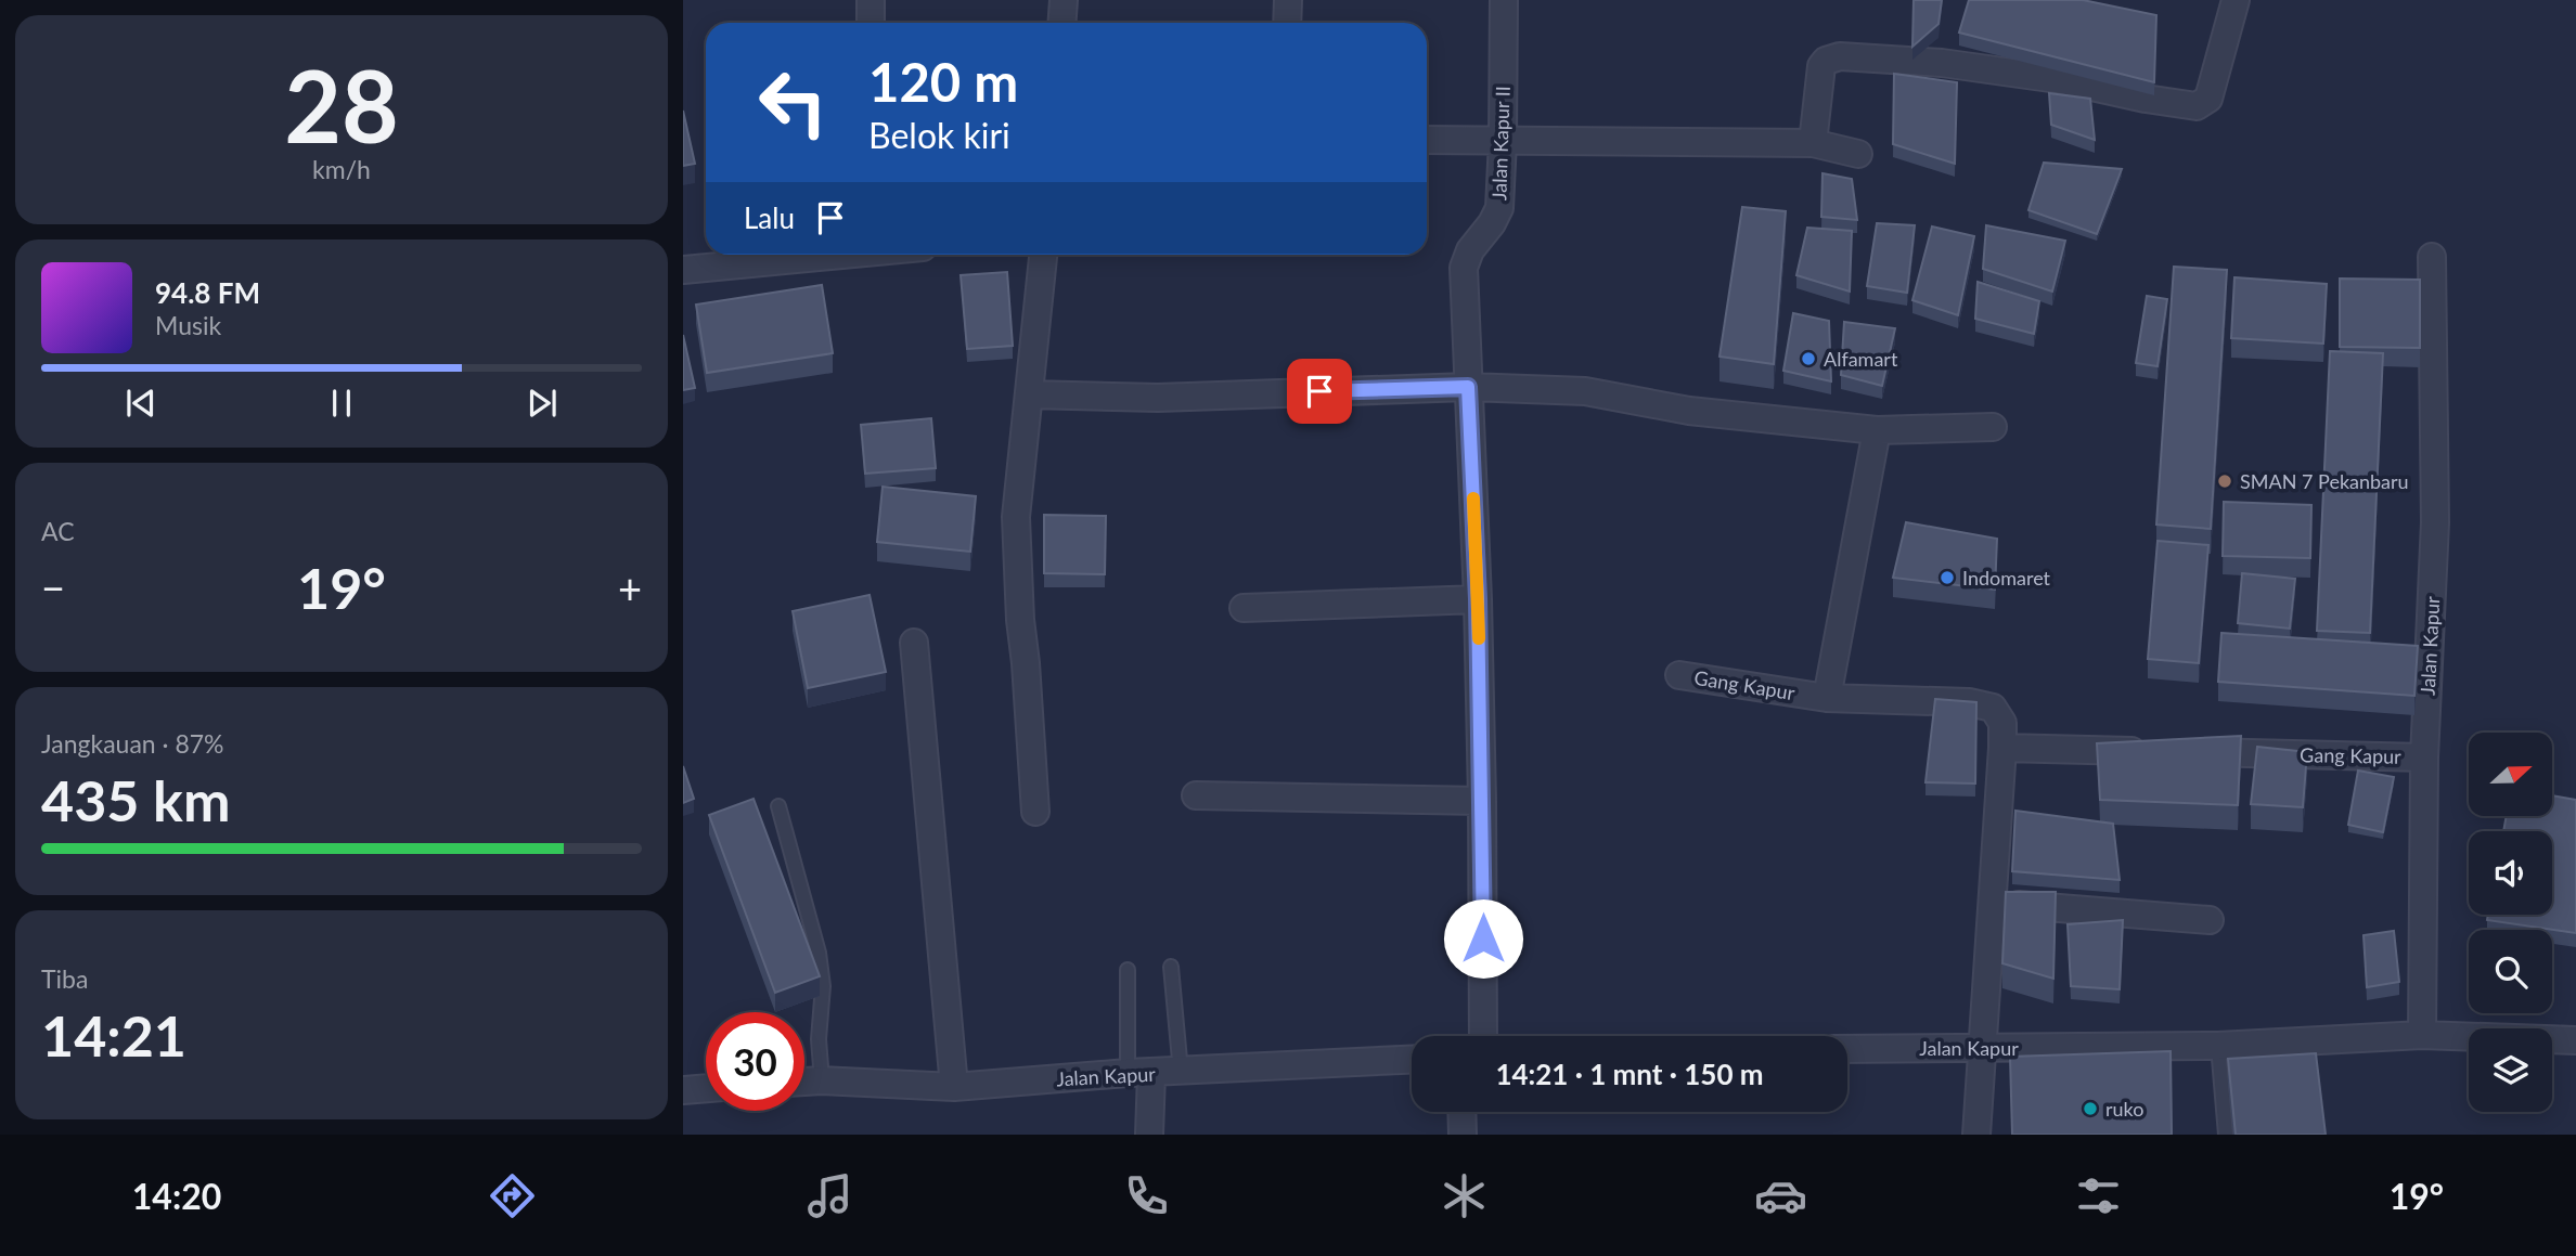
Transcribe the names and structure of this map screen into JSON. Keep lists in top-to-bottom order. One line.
{"streets":{"street":["Jalan Kapur II","Jalan Kapur","Gang Kapur"]},"crossings":[["Jalan Kapur","Gang Kapur"]],"places":["Alfamart","SMAN 7 Pekanbaru","Indomaret","ruko"],"north":"right","page":{"tile":[["28","km/h"],"AC",["Jangkauan · 87%","435 km"],["Tiba","14:21"]],"turn":["120 m","Belok kiri"],"then":"Lalu","song":["94.8 FM","Musik"],"heat":["−","19°","+"],"limit":"30","trip":"14:21 · 1 mnt · 150 m","tabs":["14:20","19°"]}}
